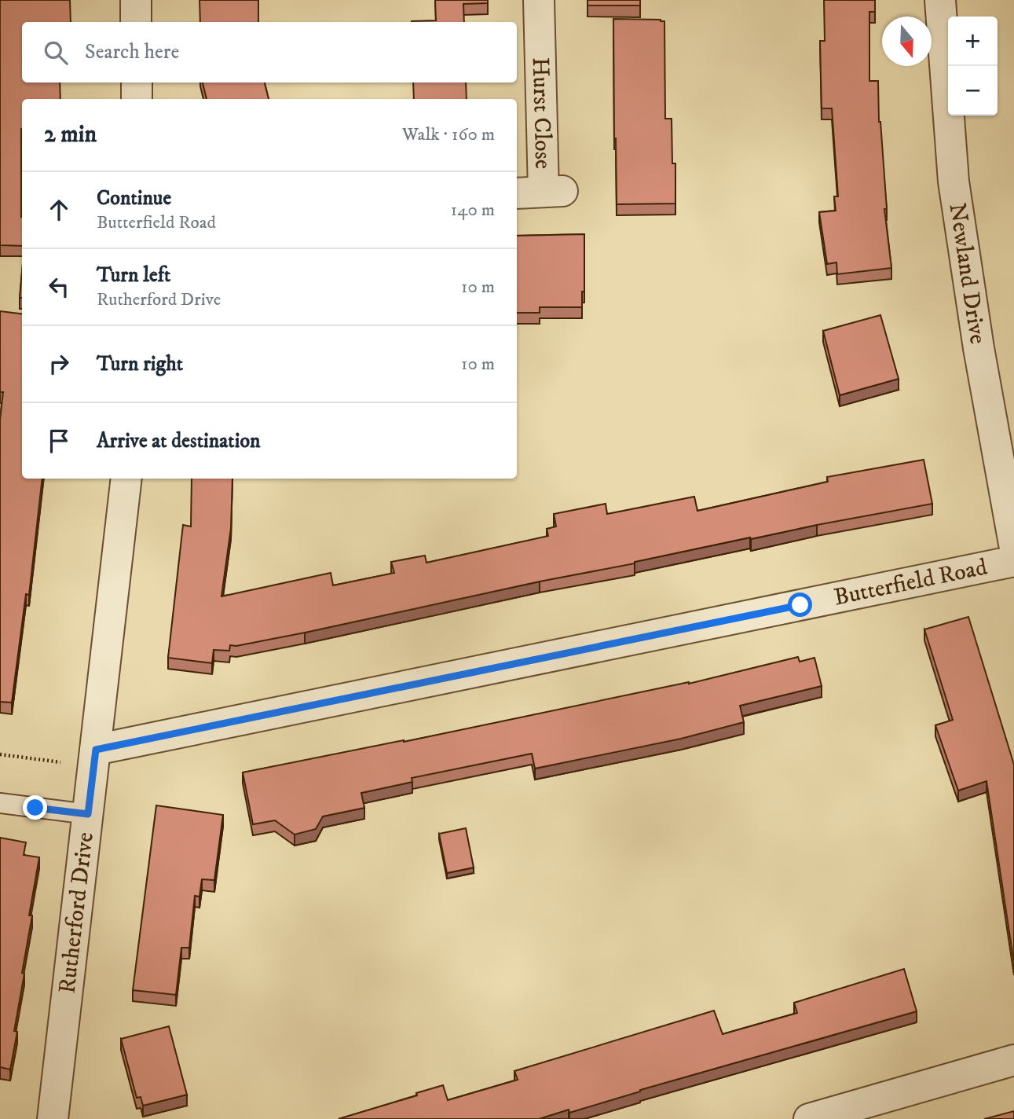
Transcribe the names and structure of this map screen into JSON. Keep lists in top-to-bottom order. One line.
{"streets":{"street":["Hurst Close","Newland Drive","Butterfield Road","Rutherford Drive"]},"crossings":[["Butterfield Road","Rutherford Drive"]],"north":"bottom","page":{"map_buttons":["+","−"],"search":"Search here","heading":["2 min","Walk · 160 m"],"list":[["Continue","Butterfield Road","140 m"],["Turn left","Rutherford Drive","10 m"],["Turn right","10 m"],"Arrive at destination"]}}
